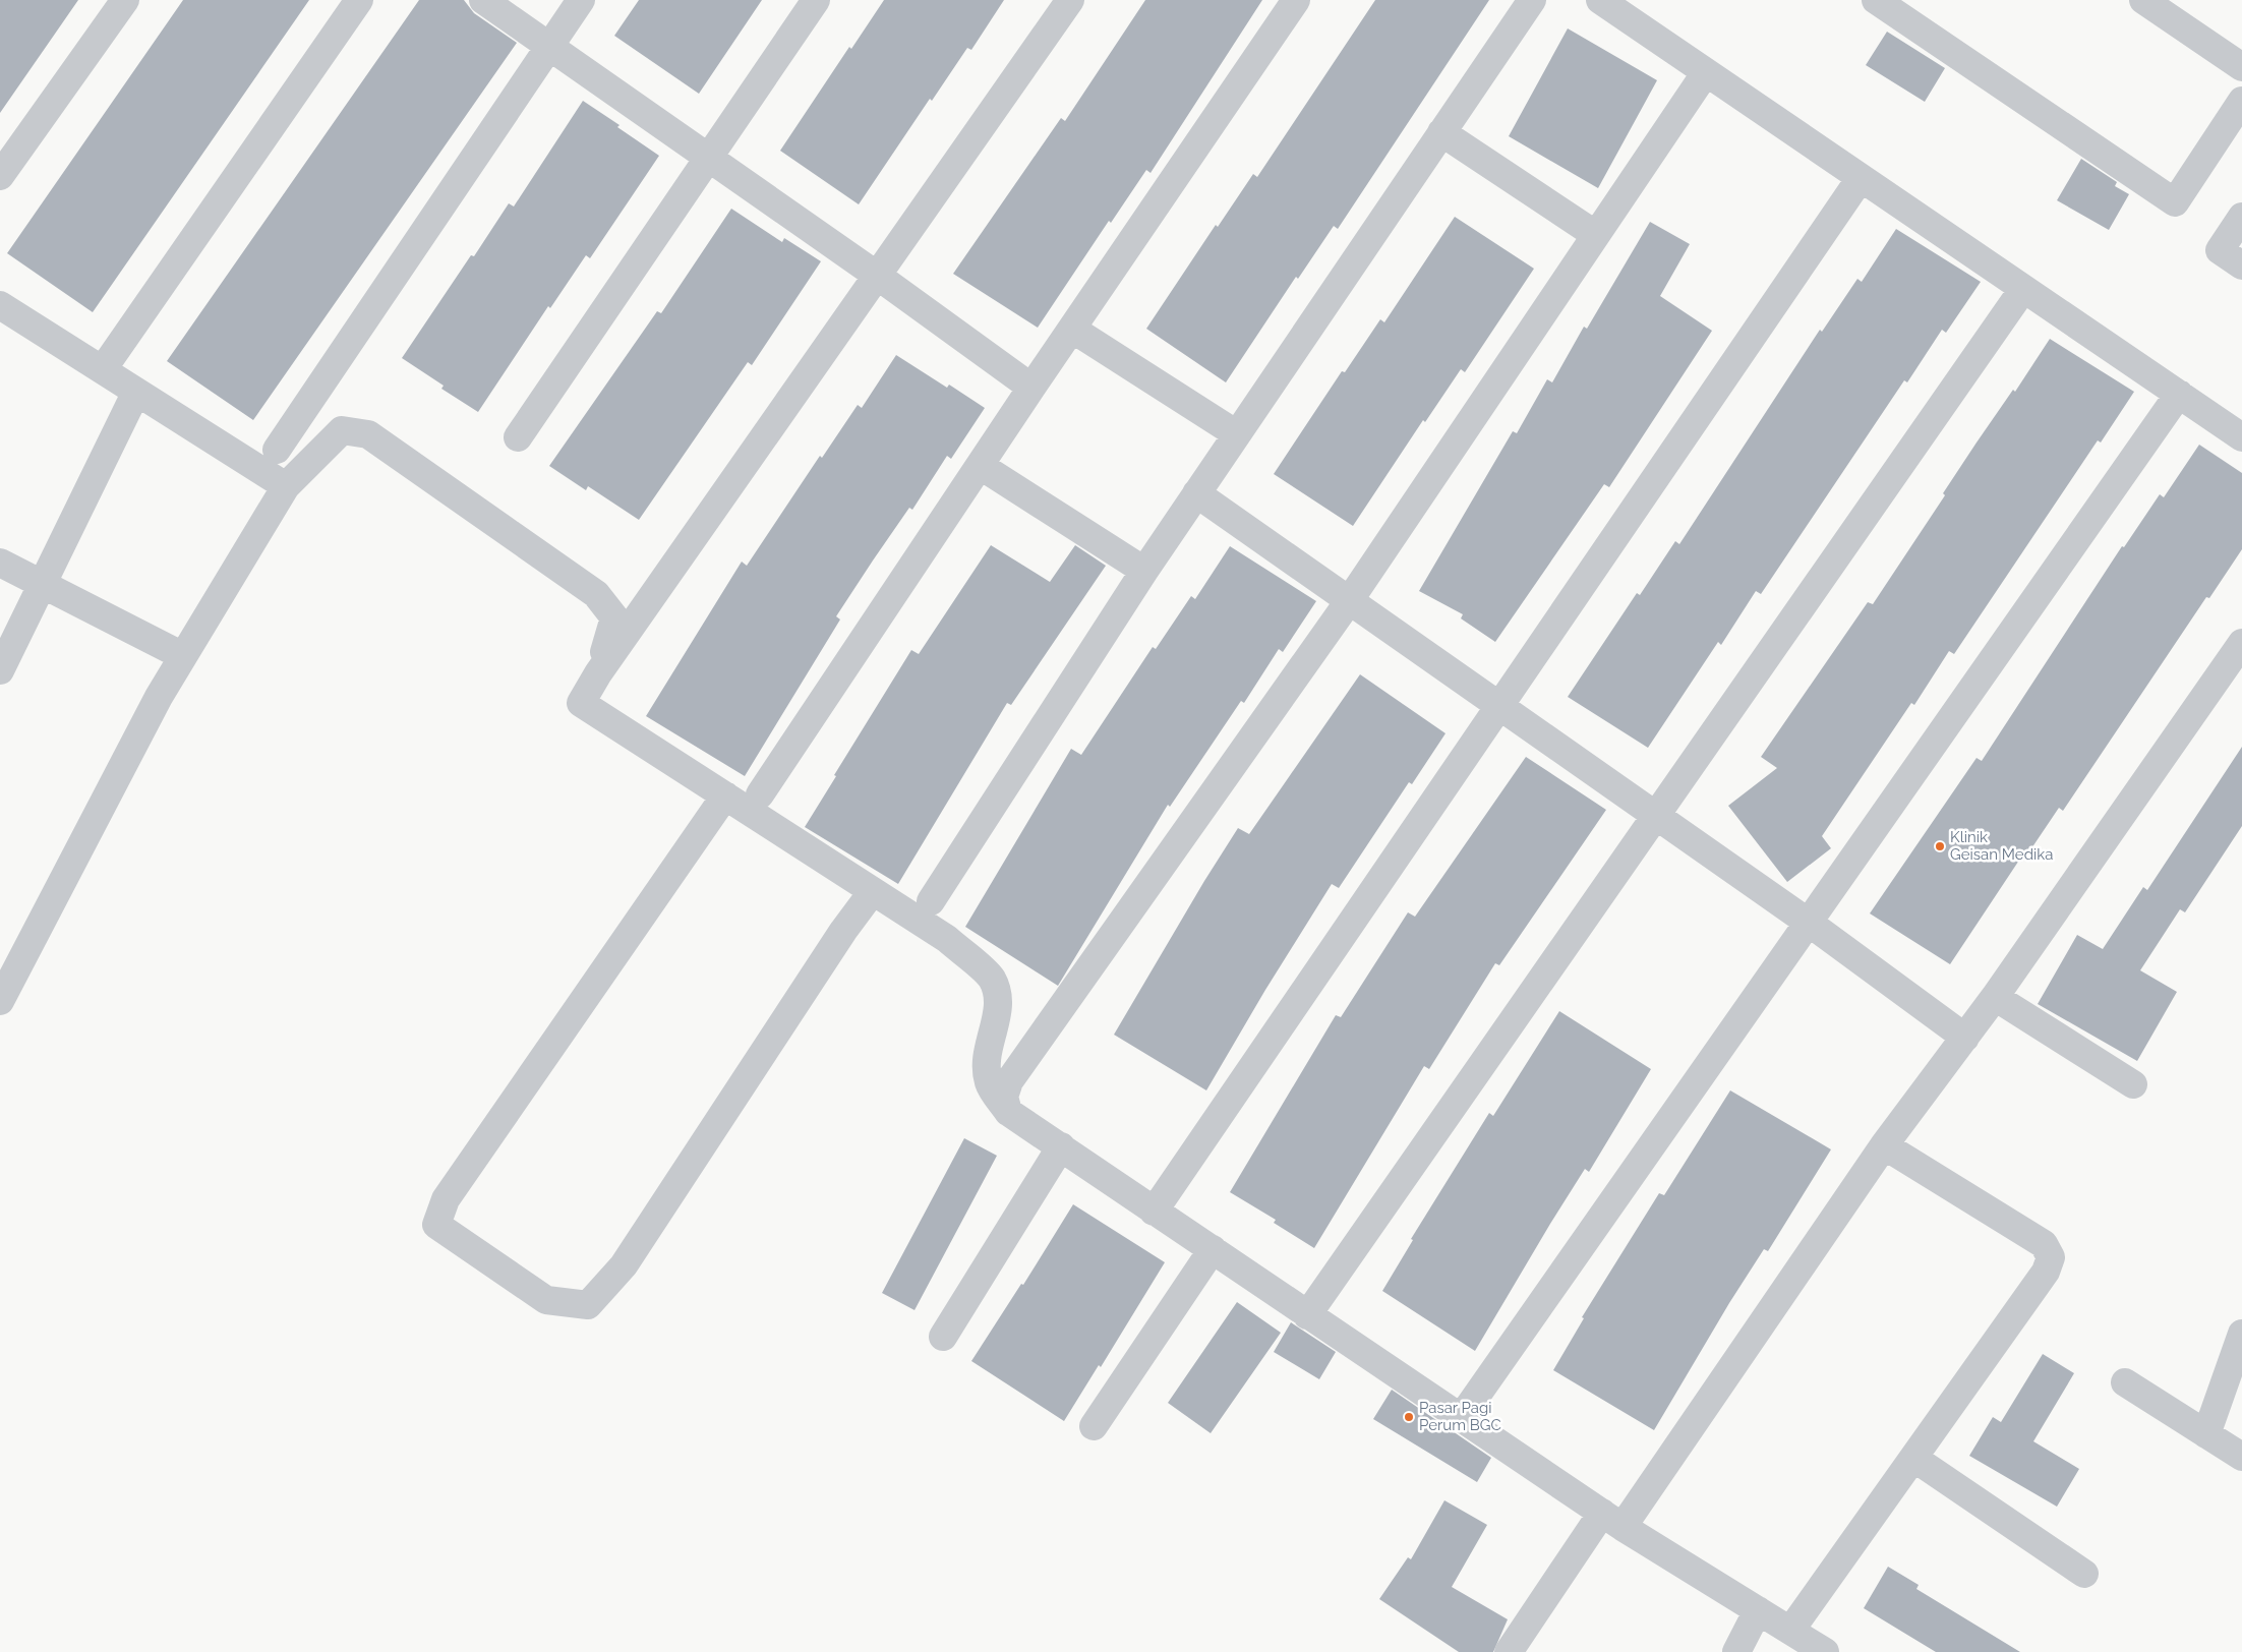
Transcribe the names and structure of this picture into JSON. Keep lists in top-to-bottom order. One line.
{"places":["Klinik Geisan Medika","Pasar Pagi Perum BGC"]}
